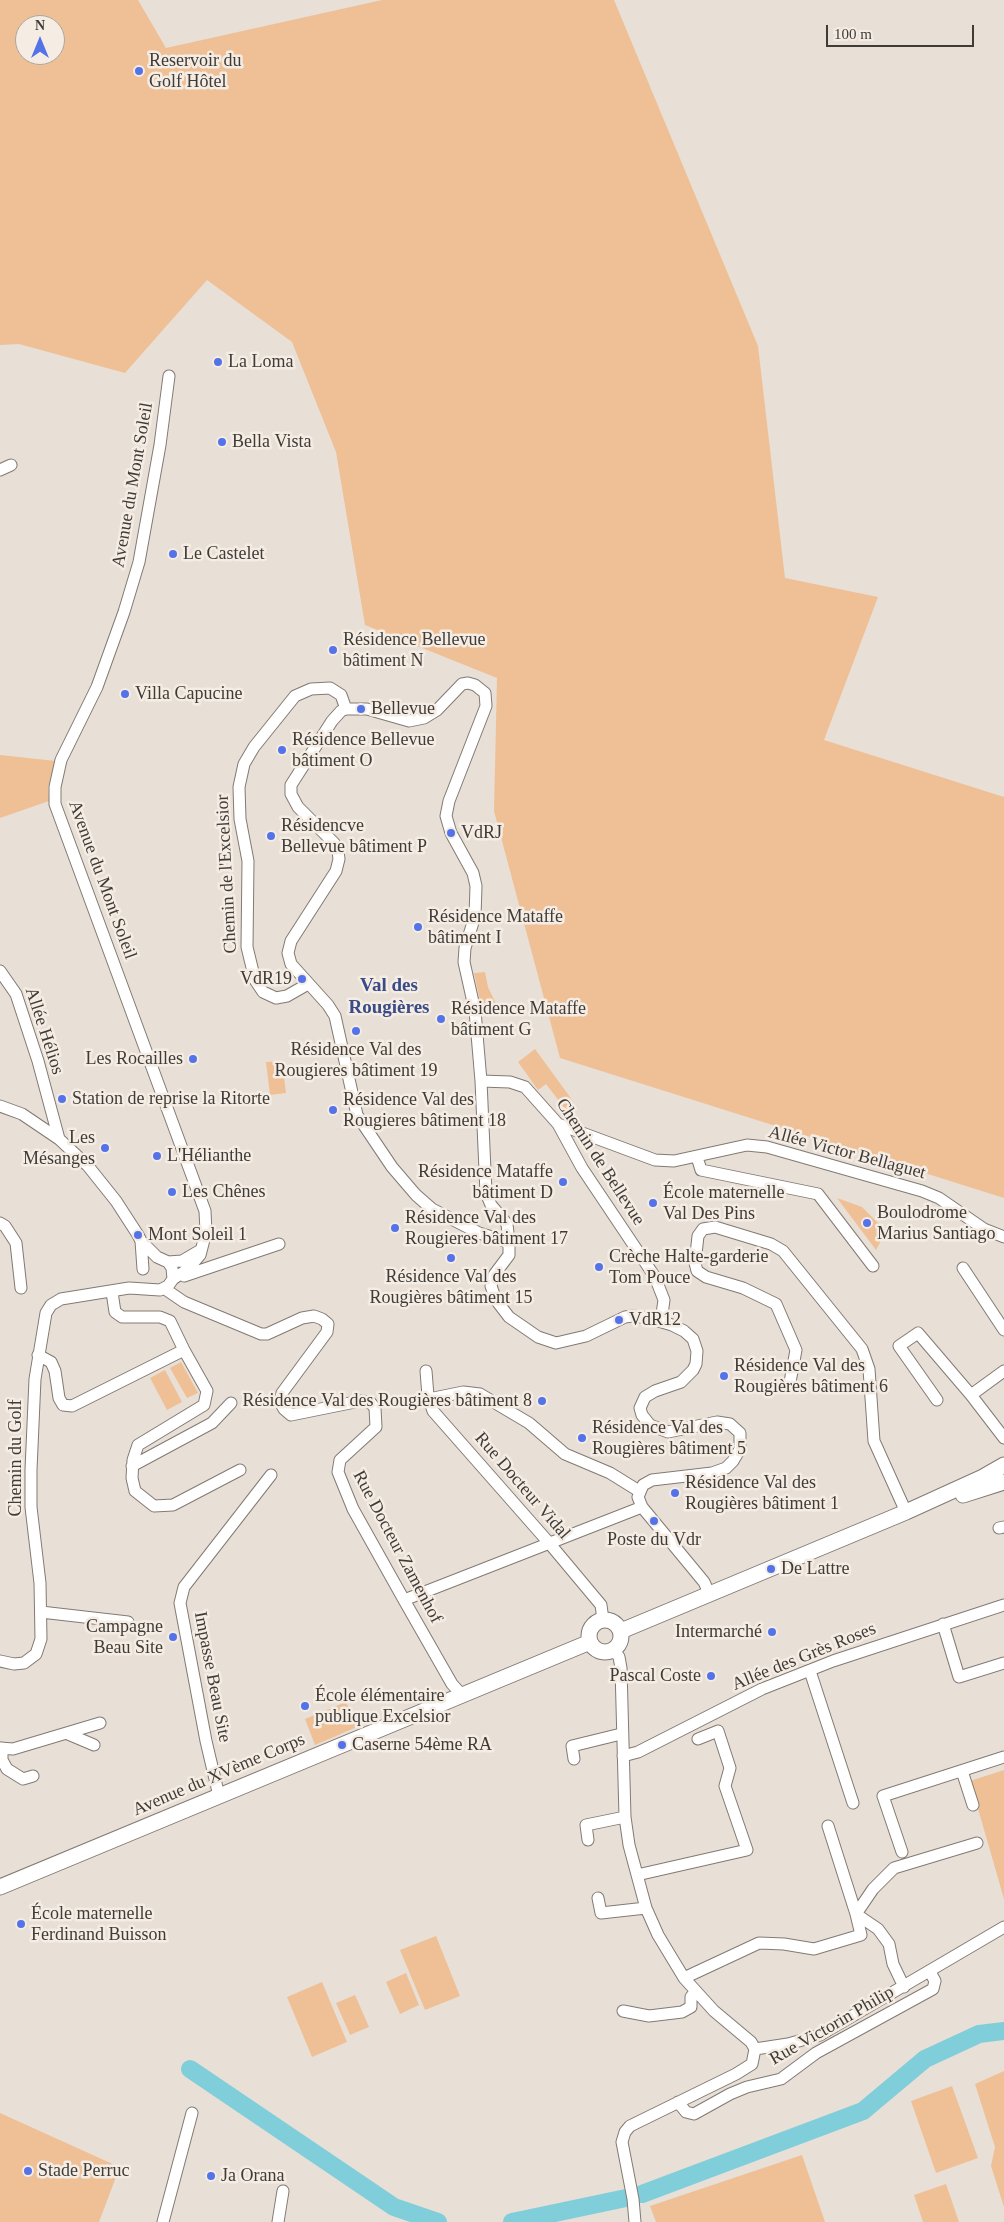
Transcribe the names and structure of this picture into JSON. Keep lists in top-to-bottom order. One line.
{"streets":{"main road":["Avenue du XVème Corps"],"street":["Avenue du Mont Soleil","Chemin de l'Excelsior","Allée Hélios","Allée Victor Bellaguet","Chemin de Bellevue","Chemin du Golf","Rue Docteur Vidal","Rue Docteur Zamenhof","Allée des Grès Roses","Impasse Beau Site","Rue Victorin Philip"]},"crossings":[["Avenue du Mont Soleil","Chemin du Golf"],["Avenue du Mont Soleil","Rue Docteur Zamenhof"],["Allée Victor Bellaguet","Chemin de Bellevue"],["Chemin du Golf","Rue Docteur Zamenhof"],["Rue Docteur Vidal","Avenue du XVème Corps"],["Rue Docteur Zamenhof","Avenue du XVème Corps"],["Impasse Beau Site","Avenue du XVème Corps"]],"districts":["Val des Rougières"],"places":["Reservoir du Golf Hôtel","La Loma","Bella Vista","Le Castelet","Résidence Bellevue bâtiment N","Villa Capucine","Bellevue","Résidence Bellevue bâtiment O","VdRJ","Résidencve Bellevue bâtiment P","Résidence Mataffe bâtiment I","VdR19","Résidence Mataffe bâtiment G","Résidence Val des Rougieres bâtiment 19","Les Rocailles","Station de reprise la Ritorte","Résidence Val des Rougieres bâtiment 18","Les Mésanges","L'Hélianthe","Résidence Mataffe bâtiment D","Les Chênes","École maternelle Val Des Pins","Boulodrome Marius Santiago","Résidence Val des Rougieres bâtiment 17","Mont Soleil 1","Résidence Val des Rougières bâtiment 15","Crèche Halte-garderie Tom Pouce","VdR12","Résidence Val des Rougières bâtiment 6","Résidence Val des Rougières bâtiment 8","Résidence Val des Rougières bâtiment 5","Résidence Val des Rougières bâtiment 1","Poste du Vdr","De Lattre","Intermarché","Campagne Beau Site","Pascal Coste","École élémentaire publique Excelsior","Caserne 54ème RA","École maternelle Ferdinand Buisson","Stade Perruc","Ja Orana"],"scale_bar":"100 m","north":"top"}
